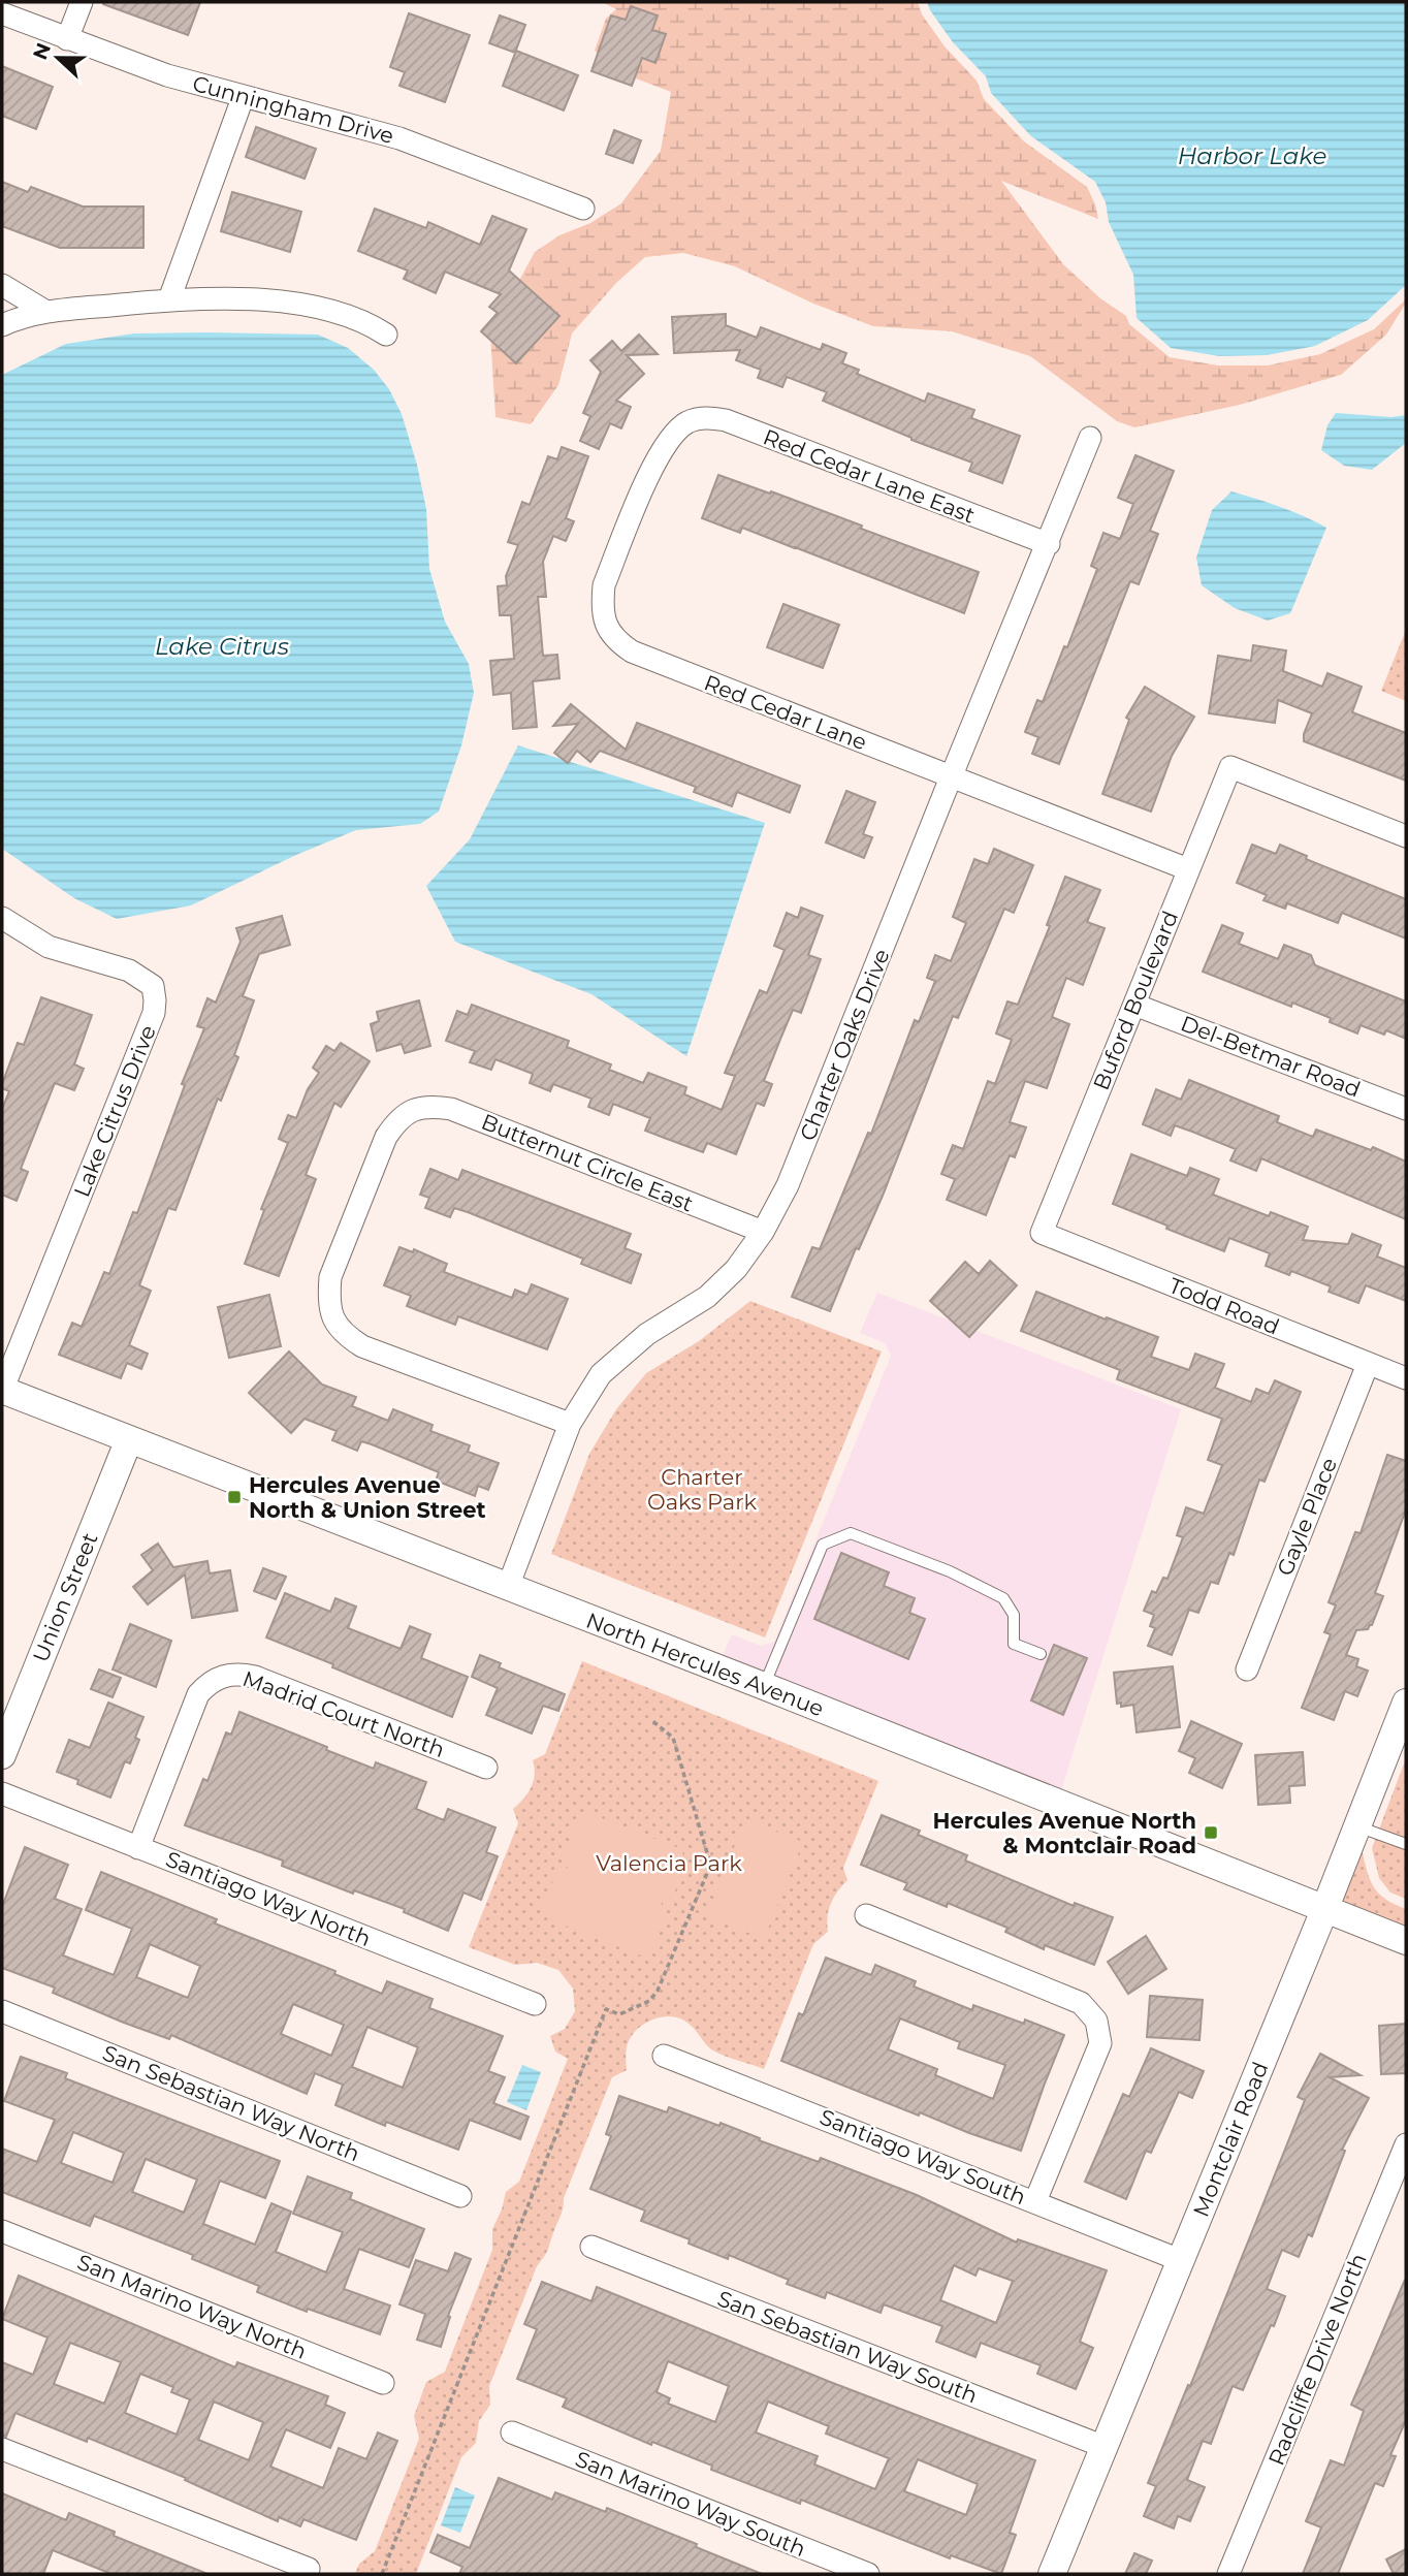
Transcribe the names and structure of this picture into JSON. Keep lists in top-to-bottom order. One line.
{"streets":{"street":["Cunningham Drive","Red Cedar Lane East","Red Cedar Lane","Buford Boulevard","Charter Oaks Drive","Del-Betmar Road","Lake Citrus Drive","Butternut Circle East","Todd Road","Gayle Place","Union Street","North Hercules Avenue","Madrid Court North","Santiago Way North","San Sebastian Way North","Montclair Road","Santiago Way South","San Marino Way North","San Sebastian Way South","Radcliffe Drive North","San Marino Way South"]},"crossings":[["Red Cedar Lane East","Red Cedar Lane"],["Red Cedar Lane East","Charter Oaks Drive"],["Red Cedar Lane","Buford Boulevard"],["Red Cedar Lane","Charter Oaks Drive"],["Buford Boulevard","Del-Betmar Road"],["Buford Boulevard","Todd Road"],["Charter Oaks Drive","Butternut Circle East"],["Charter Oaks Drive","North Hercules Avenue"],["Lake Citrus Drive","North Hercules Avenue"],["Todd Road","Gayle Place"],["Union Street","North Hercules Avenue"],["North Hercules Avenue","Montclair Road"],["Madrid Court North","Santiago Way North"],["Montclair Road","Santiago Way South"],["Montclair Road","San Sebastian Way South"]],"water":["Harbor Lake","Lake Citrus"],"parks":["Charter Oaks Park","Valencia Park"],"places":{"transit":["Hercules Avenue North & Union Street","Hercules Avenue North & Montclair Road"]},"north":"left"}
